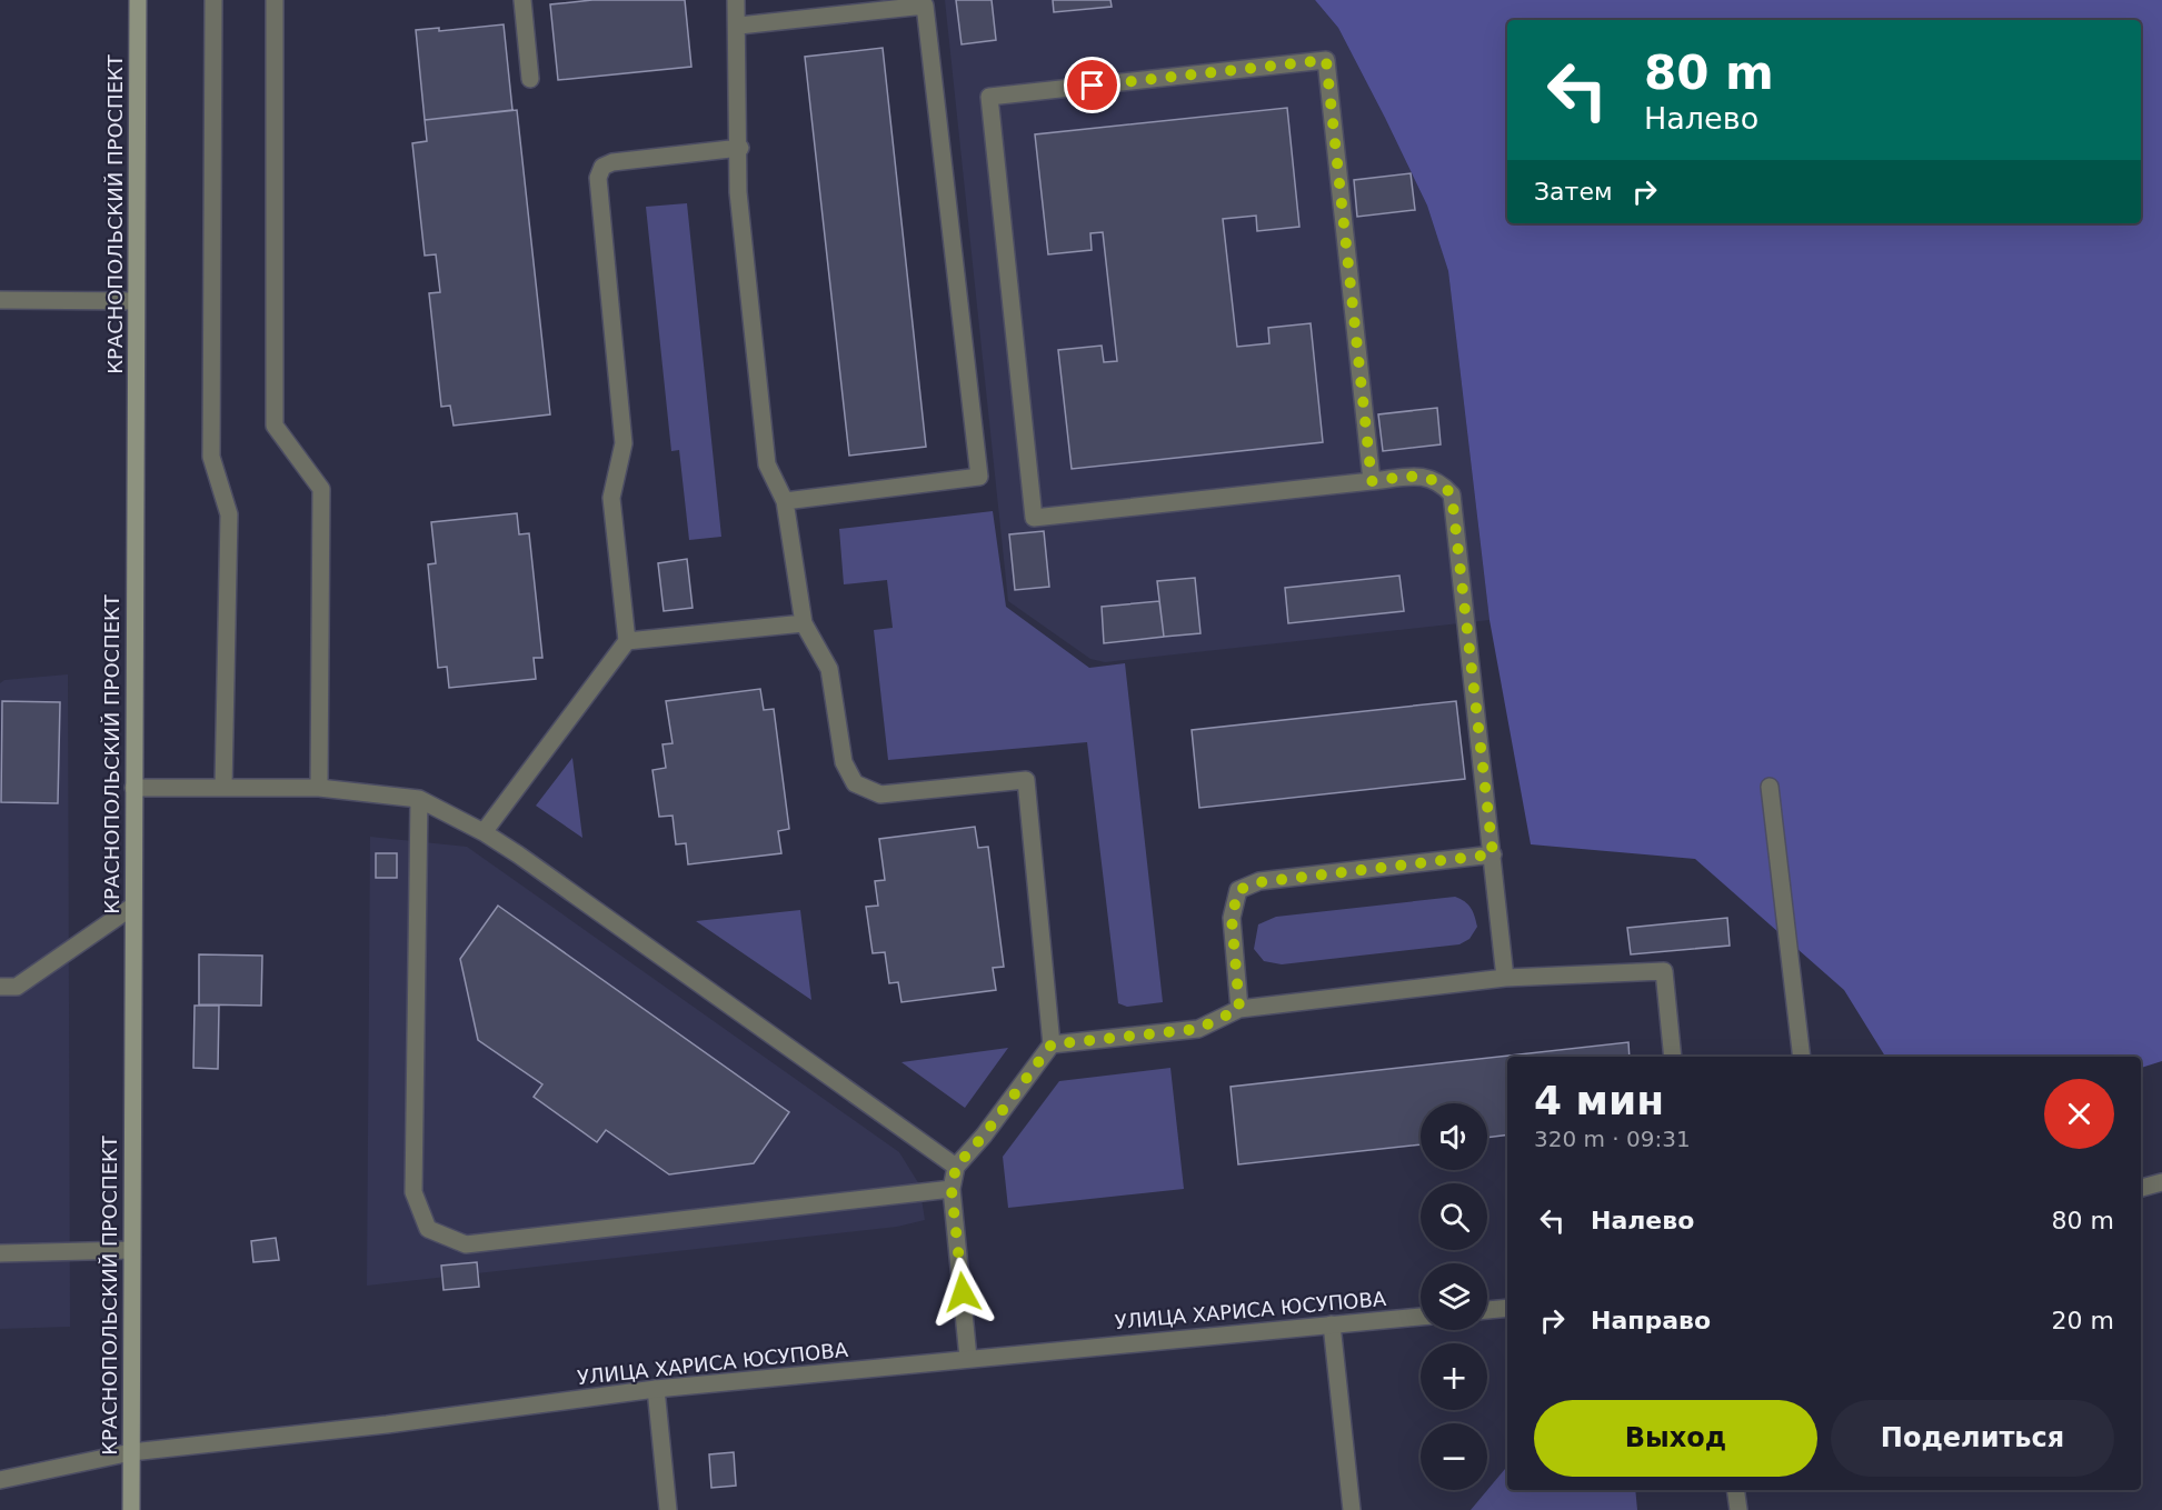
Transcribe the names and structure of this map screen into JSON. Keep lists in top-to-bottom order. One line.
{"streets":{"street":["КРАСНОПОЛЬСКИЙ ПРОСПЕКТ","УЛИЦА ХАРИСА ЮСУПОВА"]},"crossings":[["КРАСНОПОЛЬСКИЙ ПРОСПЕКТ","УЛИЦА ХАРИСА ЮСУПОВА"]],"page":{"turn":["80 m","Налево"],"then":"Затем","heading":["4 мин","320 m · 09:31"],"map_buttons":["+","−"],"list":[{"name":"Налево","value":"80 m"},{"name":"Направо","value":"20 m"}],"buttons":["Выход","Поделиться"]}}
